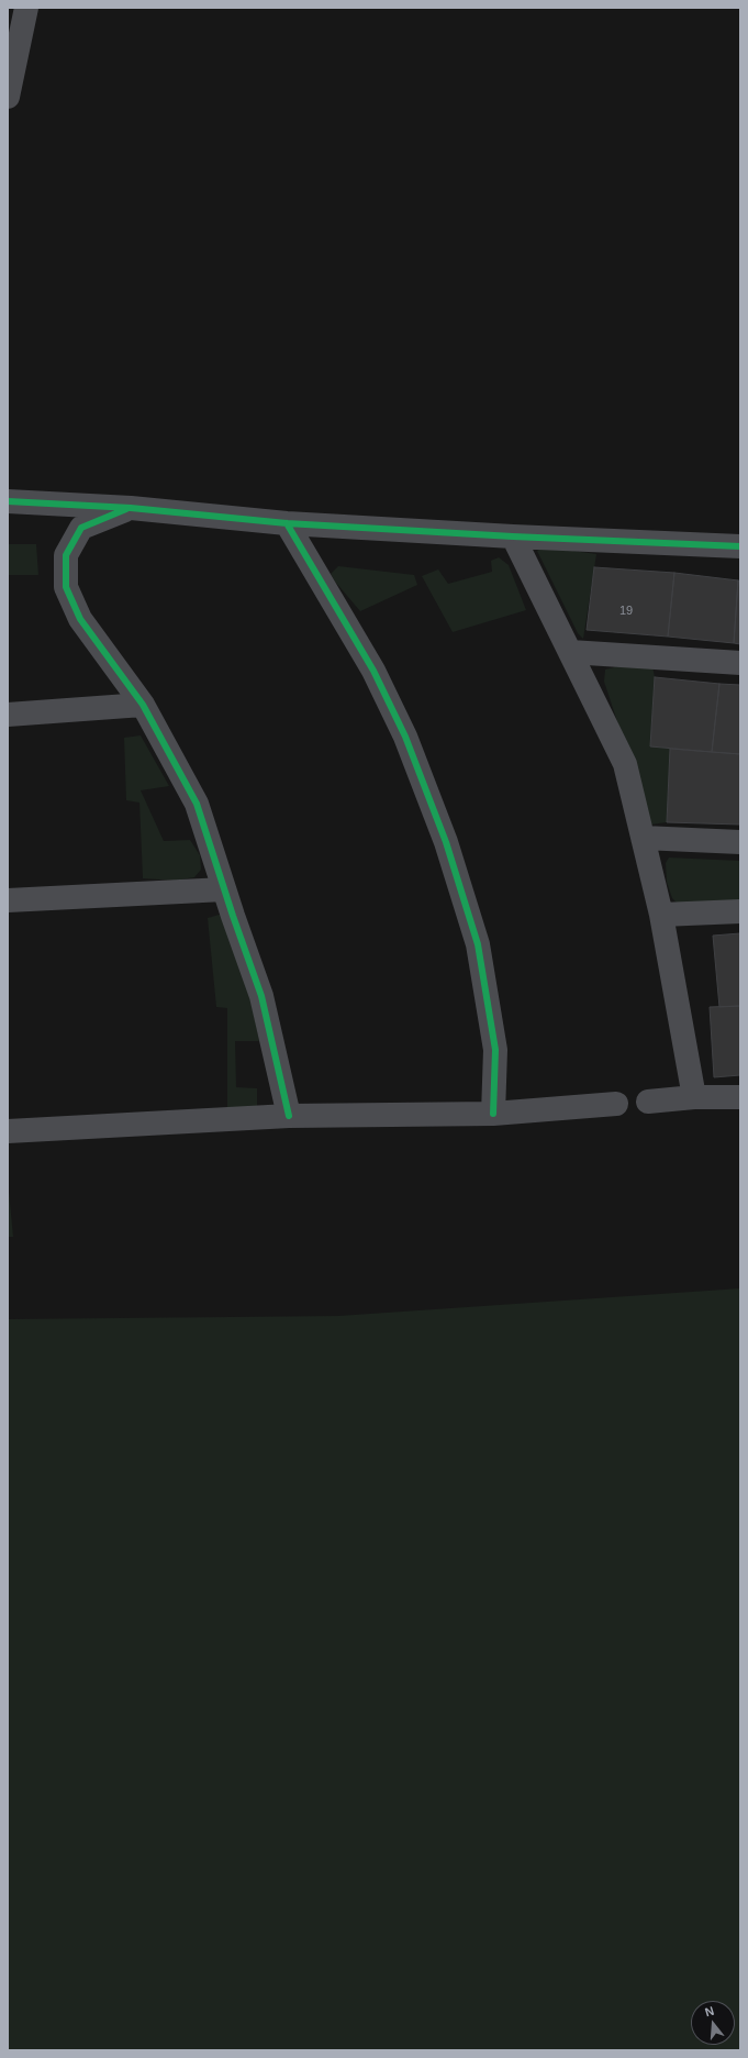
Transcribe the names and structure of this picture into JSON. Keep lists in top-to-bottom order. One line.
{"house_numbers":["19"],"north":"top"}
